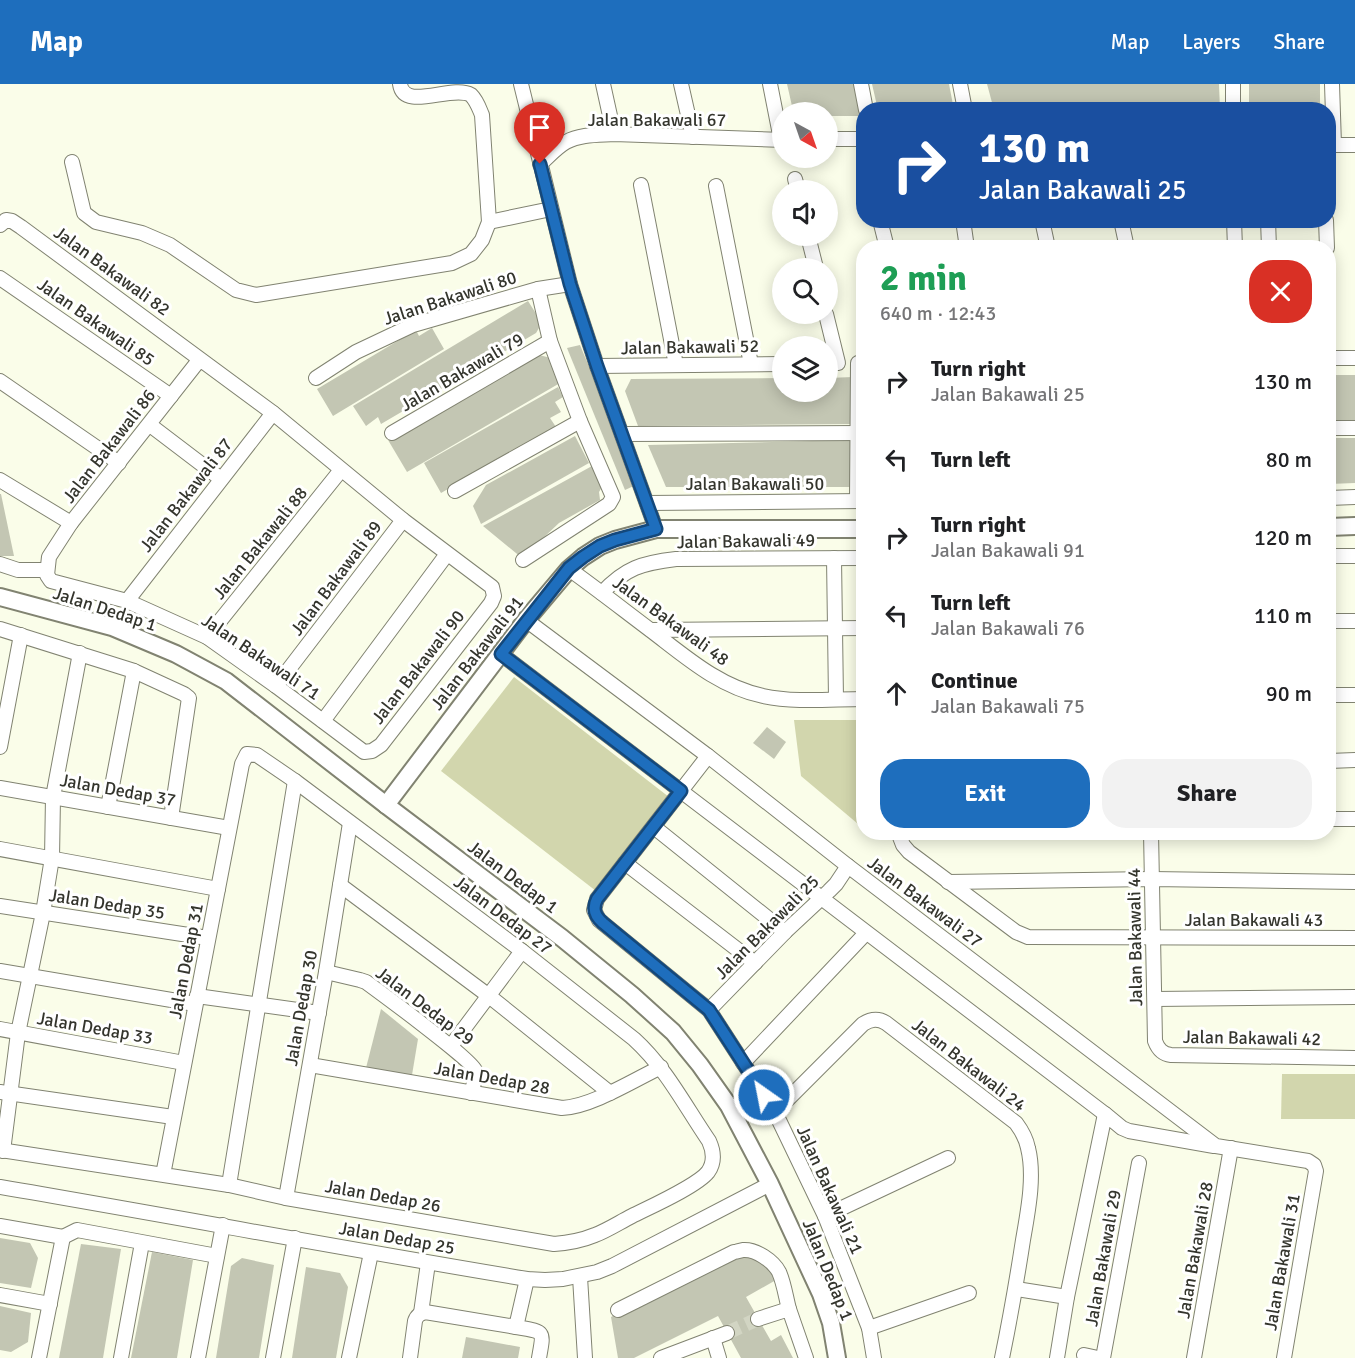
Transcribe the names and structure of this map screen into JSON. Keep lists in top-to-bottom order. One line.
{"streets":{"main road":["Jalan Dedap 1","Jalan Bakawali 91"],"street":["Jalan Bakawali 67","Jalan Bakawali 82","Jalan Bakawali 80","Jalan Bakawali 85","Jalan Bakawali 52","Jalan Bakawali 79","Jalan Bakawali 86","Jalan Bakawali 50","Jalan Bakawali 87","Jalan Bakawali 49","Jalan Bakawali 88","Jalan Bakawali 89","Jalan Bakawali 48","Jalan Bakawali 71","Jalan Bakawali 90","Jalan Dedap 37","Jalan Bakawali 27","Jalan Dedap 35","Jalan Dedap 27","Jalan Bakawali 43","Jalan Bakawali 25","Jalan Bakawali 44","Jalan Dedap 31","Jalan Dedap 29","Jalan Dedap 30","Jalan Dedap 33","Jalan Bakawali 42","Jalan Bakawali 24","Jalan Dedap 28","Jalan Bakawali 21","Jalan Dedap 26","Jalan Dedap 25","Jalan Bakawali 28","Jalan Bakawali 29","Jalan Bakawali 31"]},"crossings":[["Jalan Bakawali 82","Jalan Bakawali 86"],["Jalan Bakawali 85","Jalan Bakawali 86"],["Jalan Bakawali 86","Jalan Bakawali 71"],["Jalan Bakawali 87","Jalan Bakawali 71"],["Jalan Bakawali 49","Jalan Bakawali 48"],["Jalan Bakawali 88","Jalan Bakawali 71"],["Jalan Bakawali 89","Jalan Bakawali 71"],["Jalan Dedap 1","Jalan Bakawali 91"],["Jalan Dedap 1","Jalan Dedap 25"],["Jalan Bakawali 48","Jalan Bakawali 91"],["Jalan Bakawali 91","Jalan Bakawali 27"],["Jalan Bakawali 71","Jalan Bakawali 90"],["Jalan Dedap 37","Jalan Dedap 31"],["Jalan Bakawali 27","Jalan Bakawali 25"],["Jalan Bakawali 27","Jalan Bakawali 28"],["Jalan Bakawali 27","Jalan Bakawali 31"],["Jalan Dedap 35","Jalan Dedap 31"],["Jalan Dedap 27","Jalan Dedap 31"],["Jalan Dedap 27","Jalan Dedap 30"],["Jalan Dedap 27","Jalan Dedap 28"],["Jalan Dedap 27","Jalan Dedap 26"],["Jalan Bakawali 43","Jalan Bakawali 44"],["Jalan Bakawali 25","Jalan Bakawali 21"],["Jalan Bakawali 44","Jalan Bakawali 42"],["Jalan Dedap 31","Jalan Dedap 33"],["Jalan Dedap 31","Jalan Dedap 26"],["Jalan Dedap 29","Jalan Dedap 30"],["Jalan Dedap 29","Jalan Dedap 28"],["Jalan Dedap 30","Jalan Dedap 28"],["Jalan Dedap 30","Jalan Dedap 26"],["Jalan Bakawali 24","Jalan Bakawali 21"]],"north":"bottom right","page":{"header":"Map","nav":["Map","Layers","Share"],"turn":["130 m","Jalan Bakawali 25"],"heading":["2 min","640 m · 12:43"],"list":[{"name":"Turn right","note":"Jalan Bakawali 25","value":"130 m"},{"name":"Turn left","value":"80 m"},{"name":"Turn right","note":"Jalan Bakawali 91","value":"120 m"},{"name":"Turn left","note":"Jalan Bakawali 76","value":"110 m"},{"name":"Continue","note":"Jalan Bakawali 75","value":"90 m"}],"buttons":["Exit","Share"]}}
